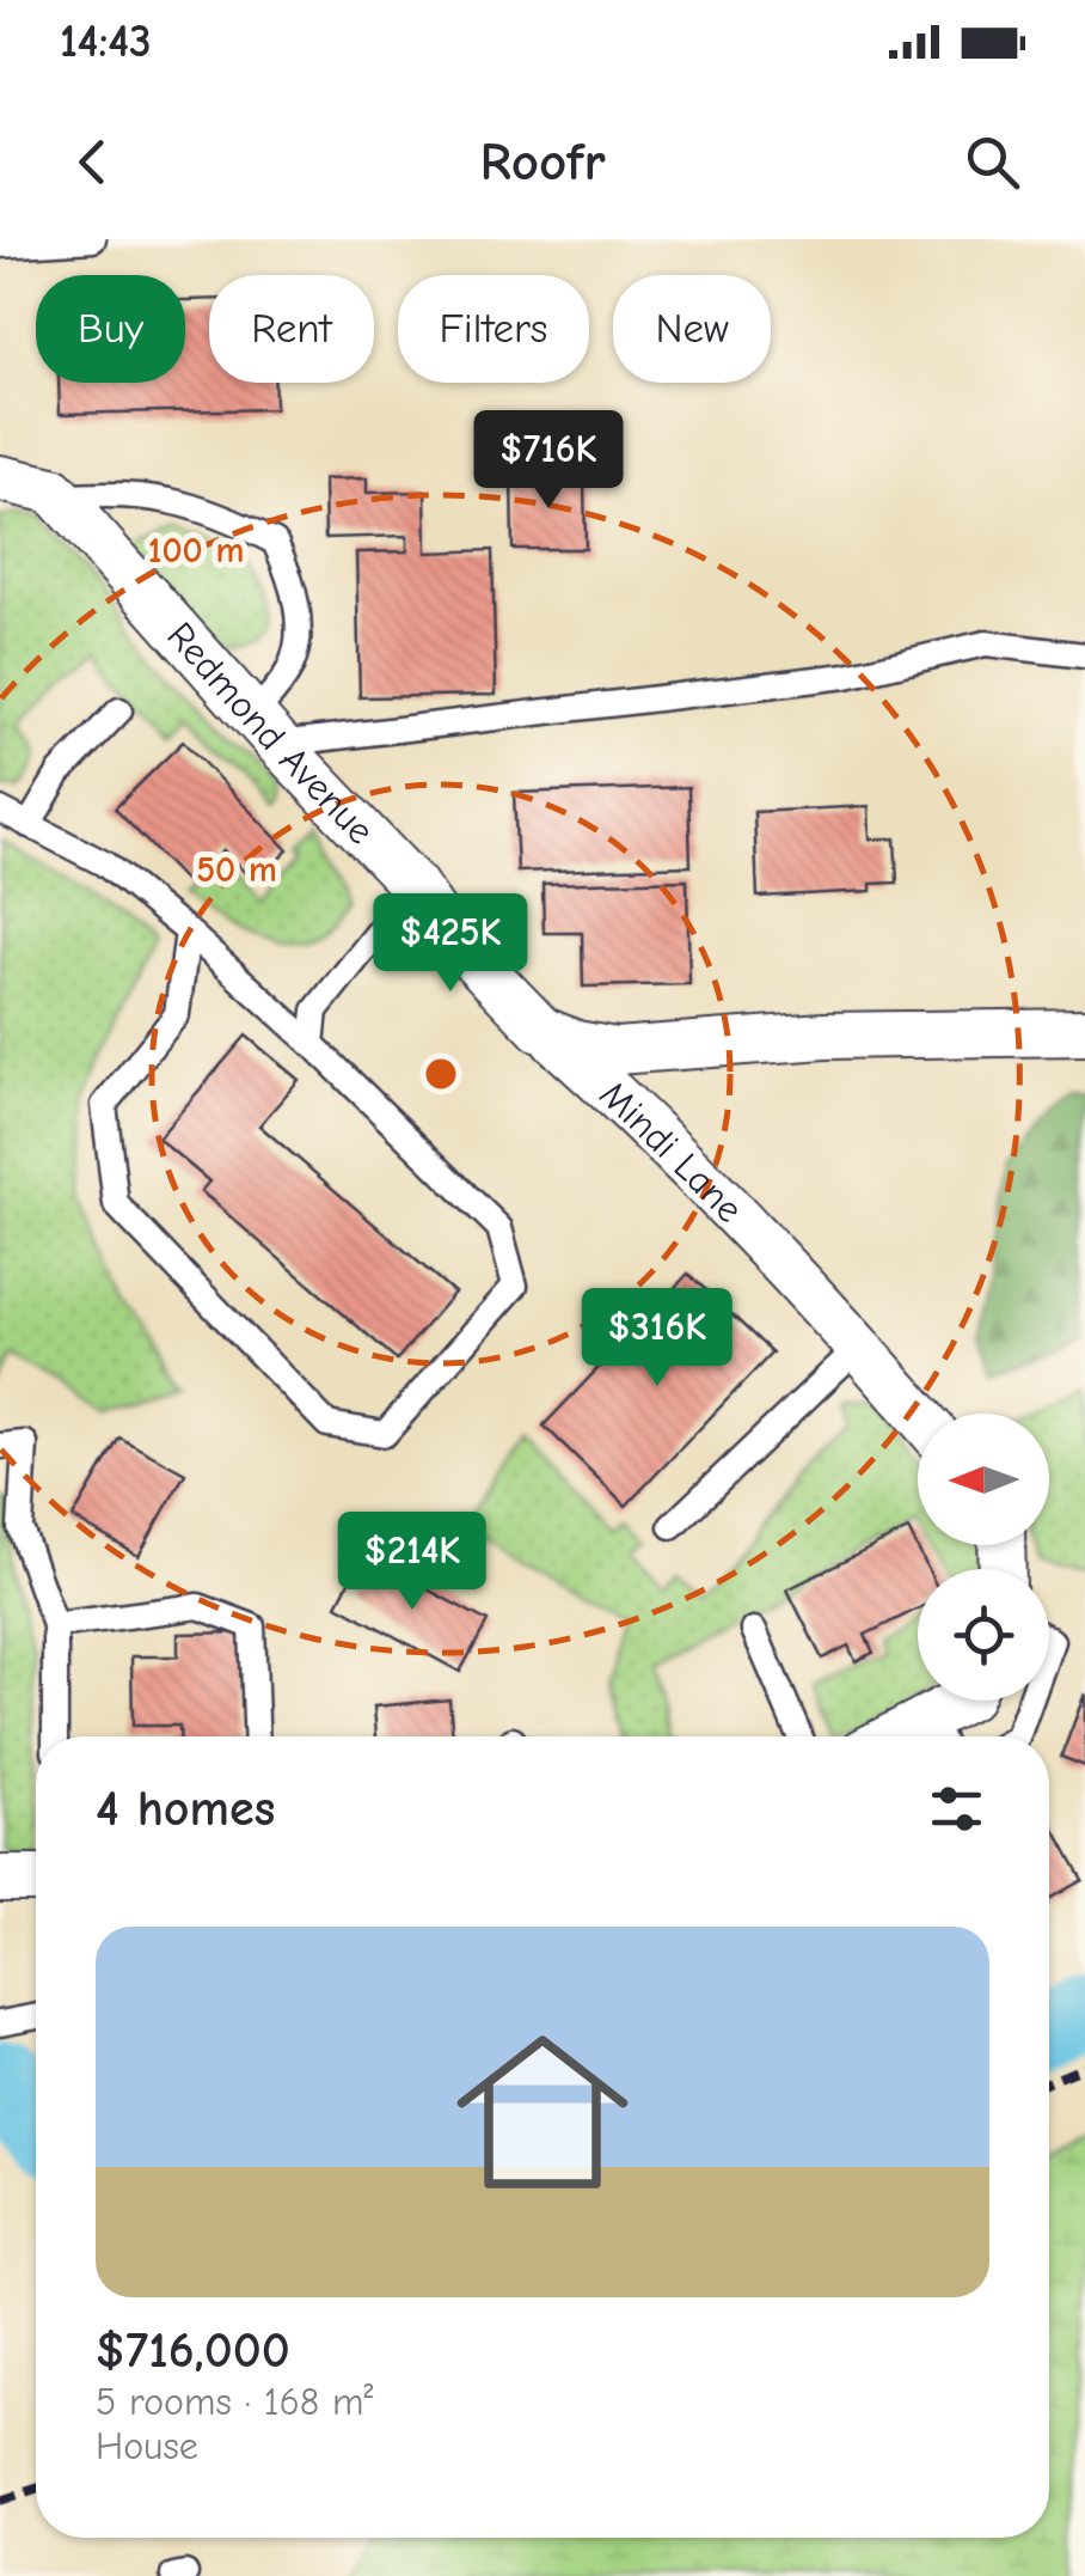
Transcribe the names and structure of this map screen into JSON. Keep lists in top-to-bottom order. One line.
{"streets":{"street":["Redmond Avenue","Mindi Lane"]},"crossings":[["Redmond Avenue","Mindi Lane"]],"north":"left","page":{"status":"14:43","header":"Roofr","chip":["Buy","Rent","Filters","New"],"price":["$716K","$425K","$316K","$214K"],"heading":"4 homes","list":[{"name":"$716,000","note":"5 rooms · 168 m² · House"}]},"rings":["100 m","50 m"]}
